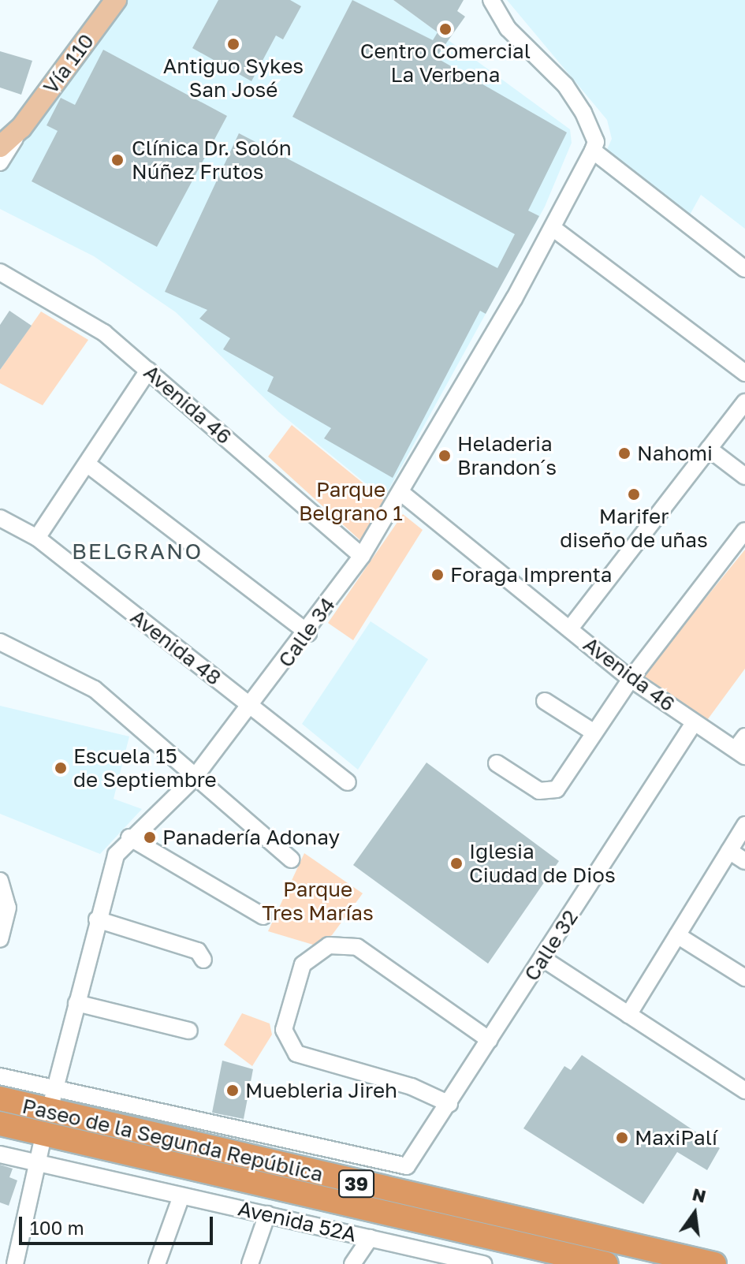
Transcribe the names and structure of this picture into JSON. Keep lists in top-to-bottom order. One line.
{"streets":{"highway":["Paseo de la Segunda República","39"],"main road":["Vía 110"],"street":["Avenida 46","Calle 34","Avenida 48","Calle 32","Avenida 52A"]},"crossings":[["Avenida 46","Calle 34"],["Avenida 46","Calle 32"],["Calle 34","Avenida 48"],["Calle 34","Calle 32"],["Calle 34","Paseo de la Segunda República"],["Calle 32","Paseo de la Segunda República"]],"districts":["BELGRANO"],"parks":["Parque Belgrano 1","Parque Tres Marías"],"places":["Centro Comercial La Verbena","Antiguo Sykes San José","Clínica Dr. Solón Núñez Frutos","Nahomi","Heladeria Brandon´s","Marifer diseño de uñas","Foraga Imprenta","Escuela 15 de Septiembre","Panadería Adonay","Iglesia Ciudad de Dios","Muebleria Jireh","MaxiPalí"],"scale_bar":"100 m","north":"top"}
